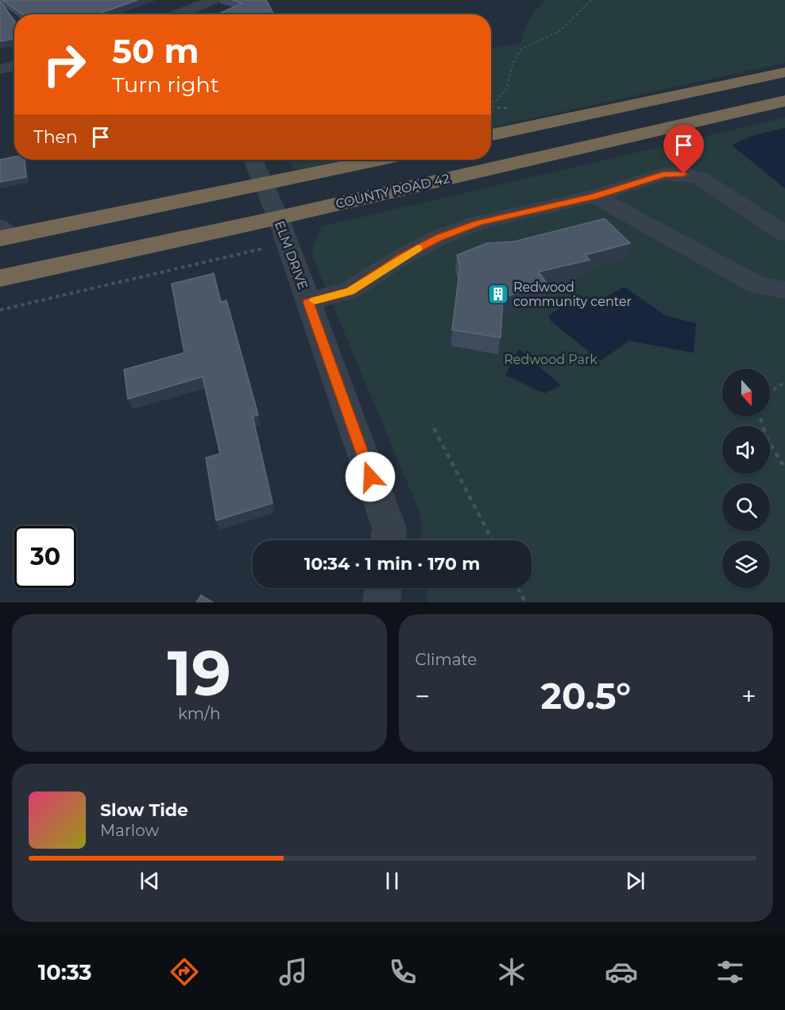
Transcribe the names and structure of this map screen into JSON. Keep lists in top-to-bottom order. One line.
{"streets":{"highway":["COUNTY ROAD 42"],"street":["ELM DRIVE"]},"crossings":[["COUNTY ROAD 42","ELM DRIVE"]],"parks":["Redwood Park"],"places":{"building":["Redwood community center"]},"north":"bottom","page":{"turn":["50 m","Turn right"],"then":"Then","limit":"30","trip":"10:34 · 1 min · 170 m","tile":[["19","km/h"],"Climate"],"heat":["−","20.5°","+"],"song":["Slow Tide","Marlow"],"tabs":"10:33"}}
